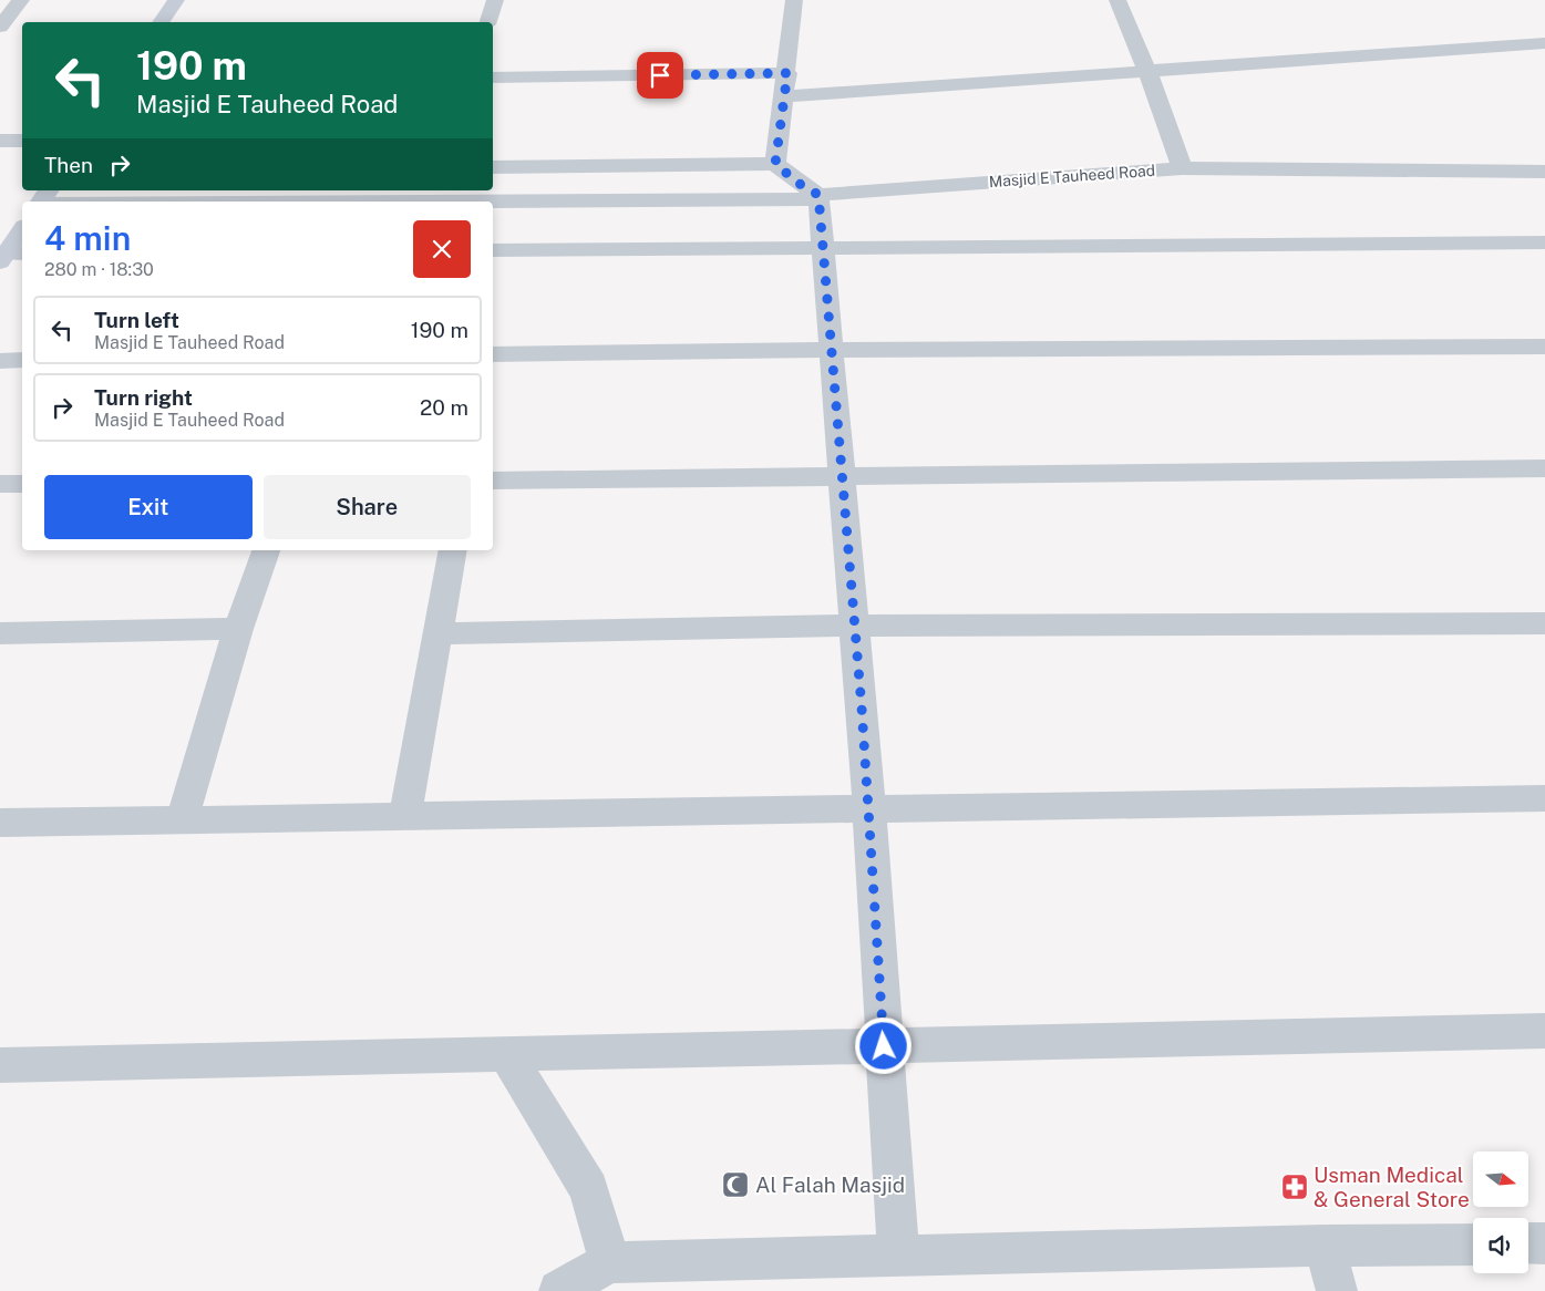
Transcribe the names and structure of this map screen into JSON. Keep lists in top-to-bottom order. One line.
{"streets":{"street":["Masjid E Tauheed Road"]},"places":{"mosque":["Al Falah Masjid"],"pharmacy":["Usman Medical & General Store"]},"north":"right","page":{"turn":["190 m","Masjid E Tauheed Road"],"then":"Then","heading":["4 min","280 m · 18:30"],"list":[{"name":"Turn left","note":"Masjid E Tauheed Road","value":"190 m"},{"name":"Turn right","note":"Masjid E Tauheed Road","value":"20 m"}],"buttons":["Exit","Share"]}}
